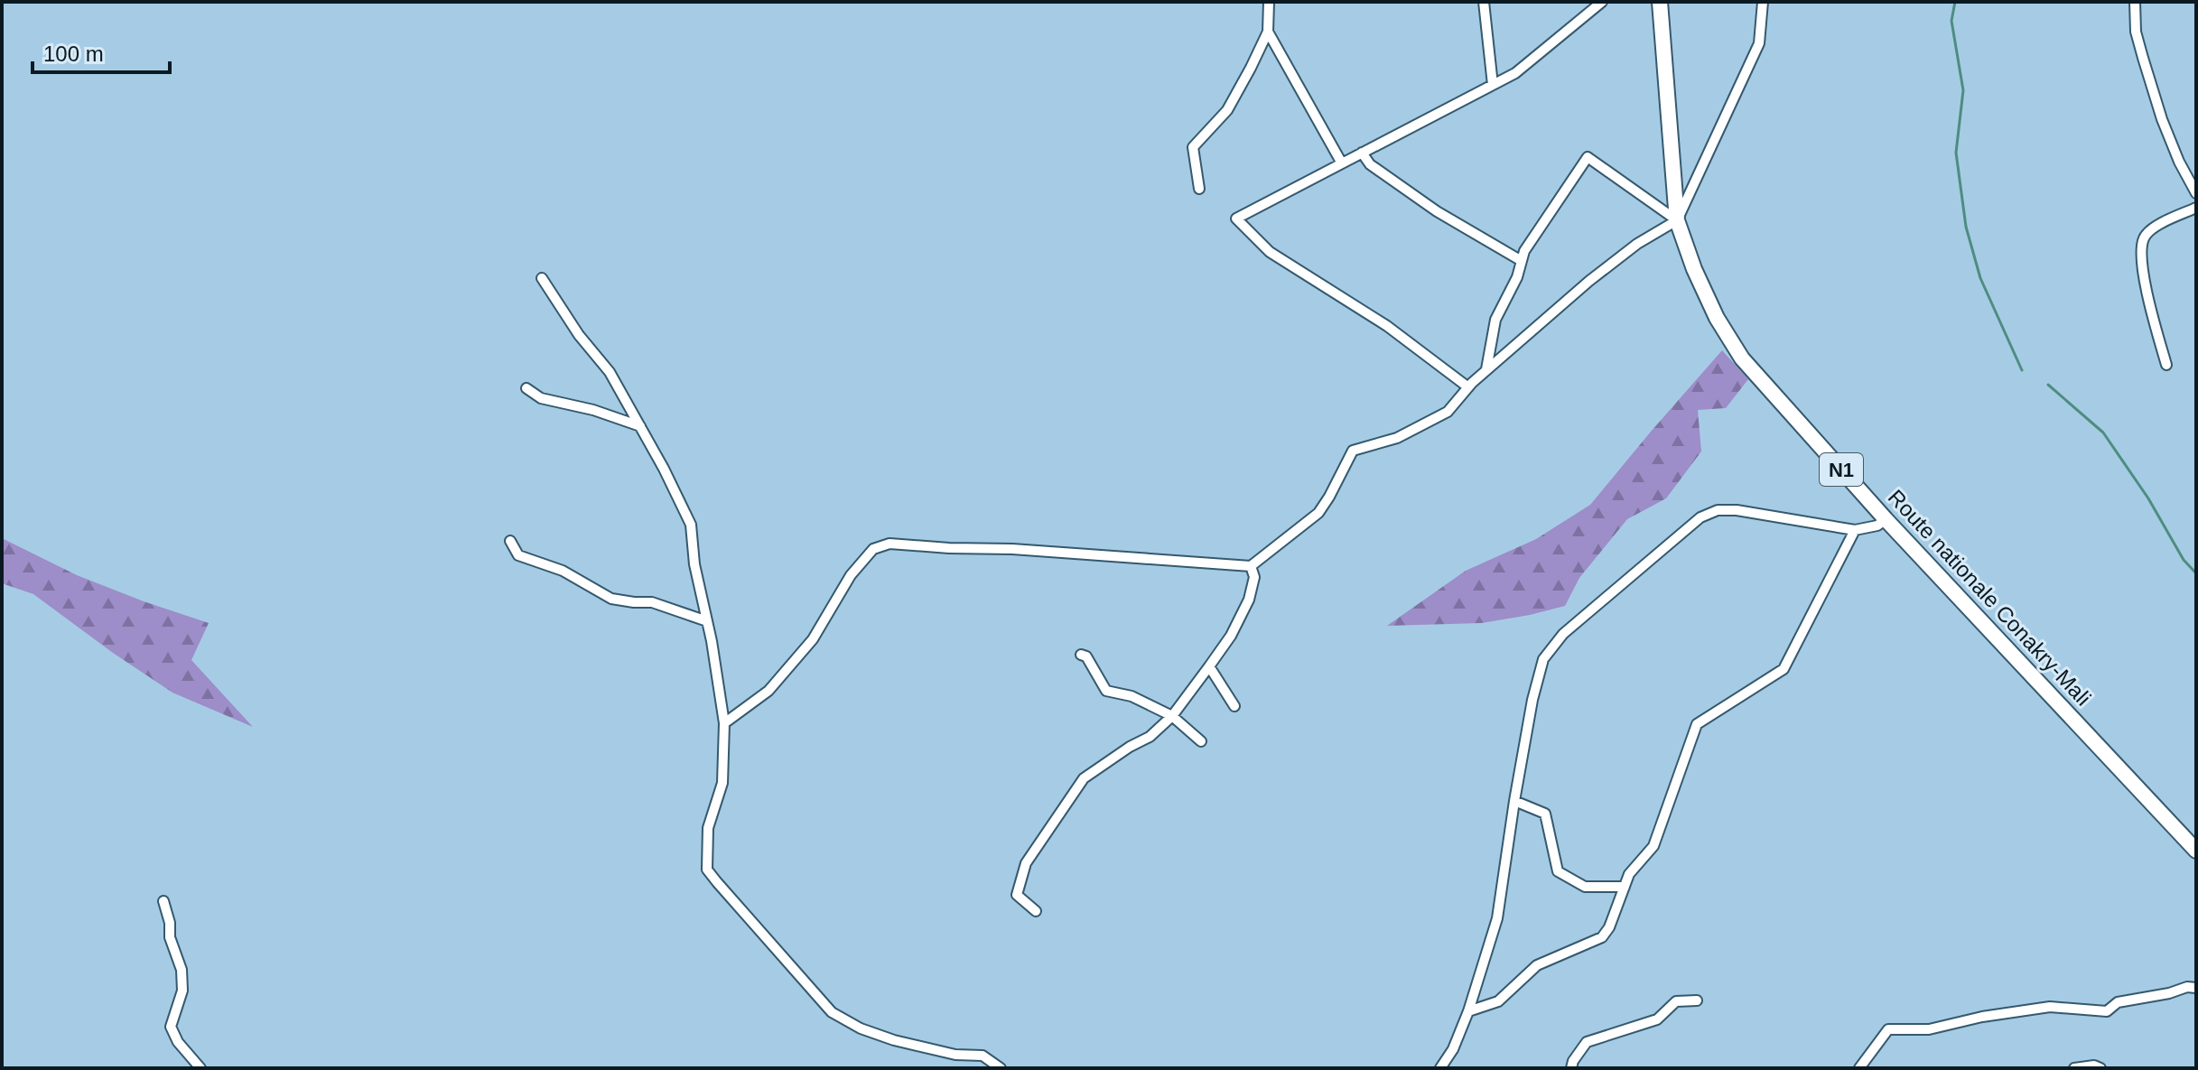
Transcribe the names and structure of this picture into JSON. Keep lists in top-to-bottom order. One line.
{"streets":{"highway":["N1","Route nationale Conakry-Mali"]},"scale_bar":"100 m"}
